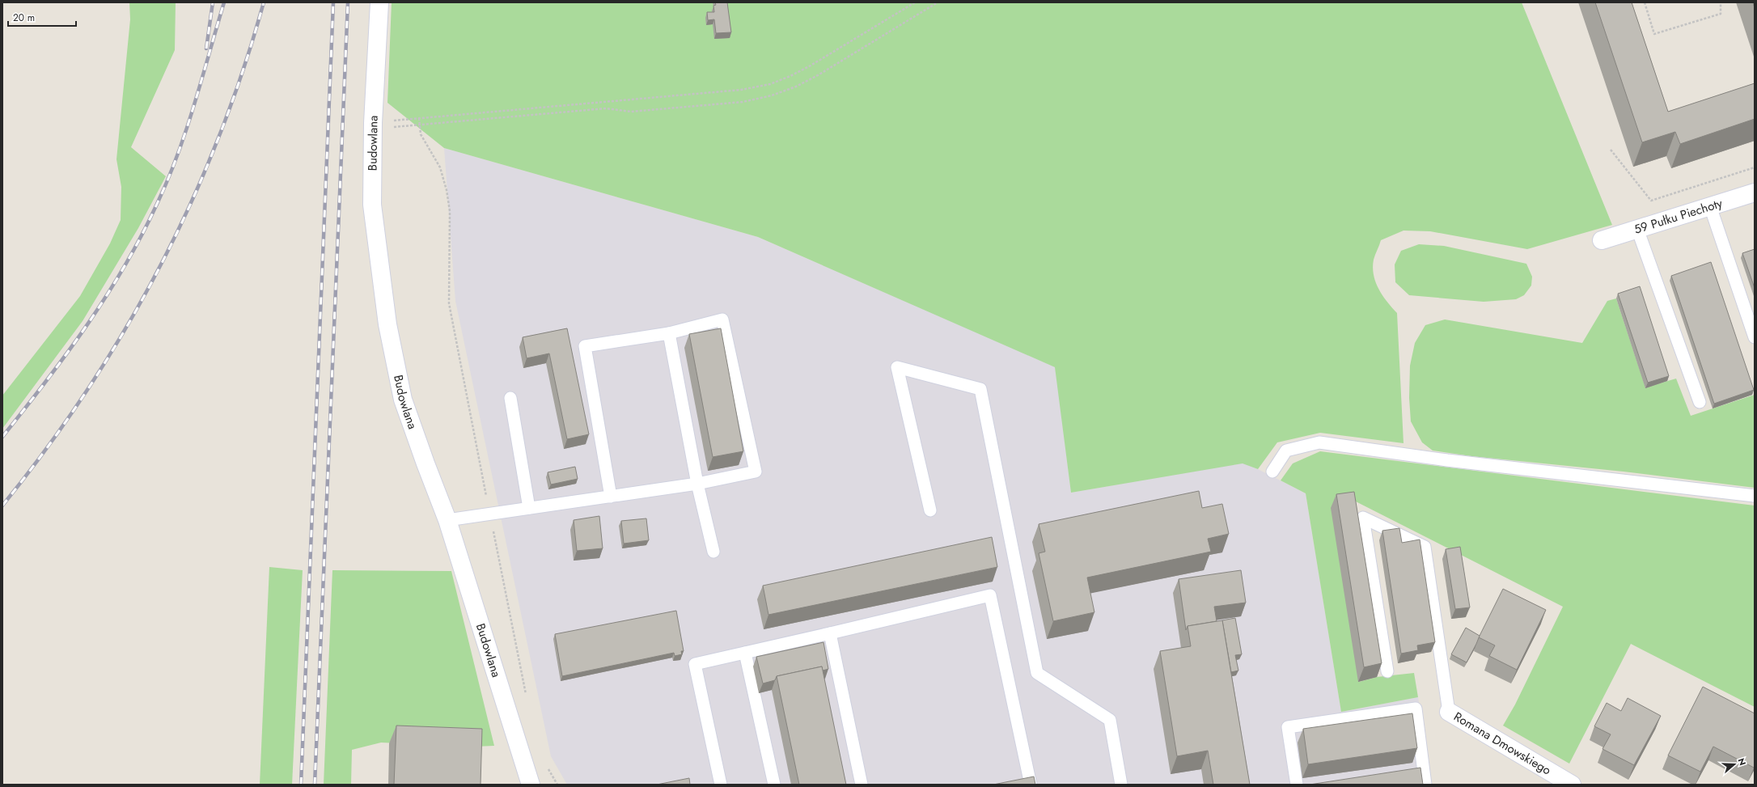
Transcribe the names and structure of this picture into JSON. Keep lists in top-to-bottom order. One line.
{"streets":{"street":["Budowlana","59 Pułku Piechoty","Romana Dmowskiego"]},"scale_bar":"20 m","north":"right"}
